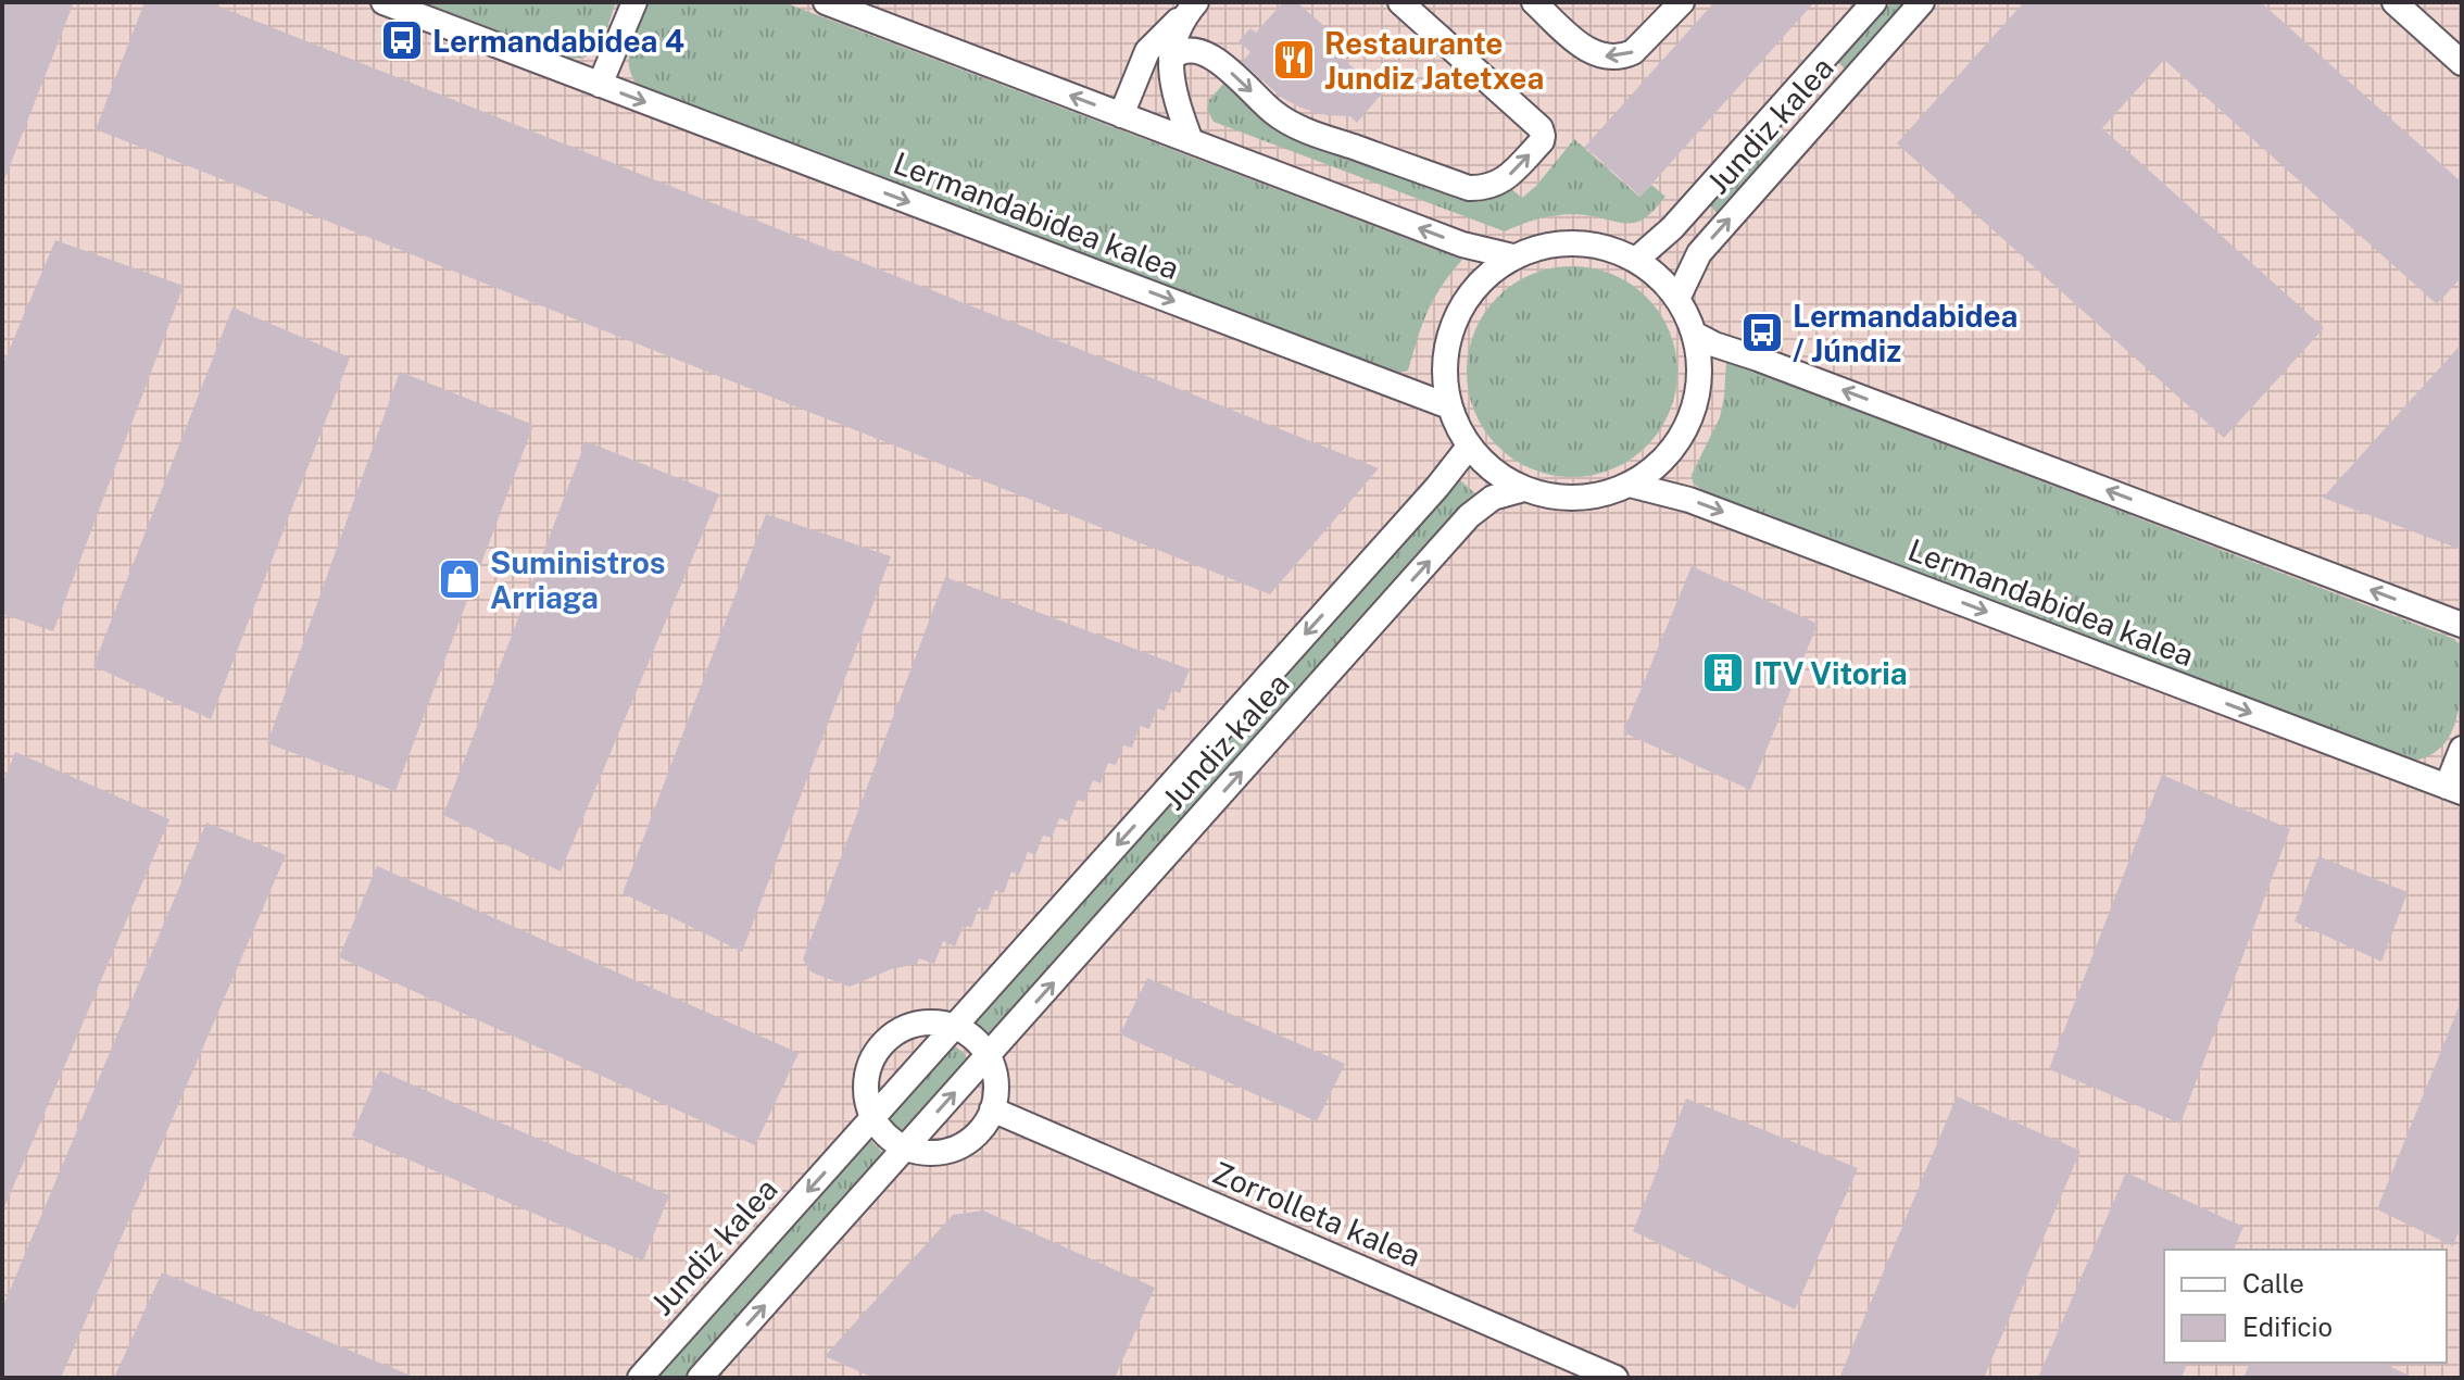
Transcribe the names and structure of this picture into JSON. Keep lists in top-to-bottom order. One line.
{"streets":{"street":["Jundiz kalea","Lermandabidea kalea","Zorrolleta kalea"]},"crossings":[["Jundiz kalea","Lermandabidea kalea"]],"places":{"bus stop":["Lermandabidea 4","Lermandabidea / Júndiz"],"restaurant":["Restaurante Jundiz Jatetxea"],"shop":["Suministros Arriaga"],"building":["ITV Vitoria"]},"legend":["Calle","Edificio"]}
